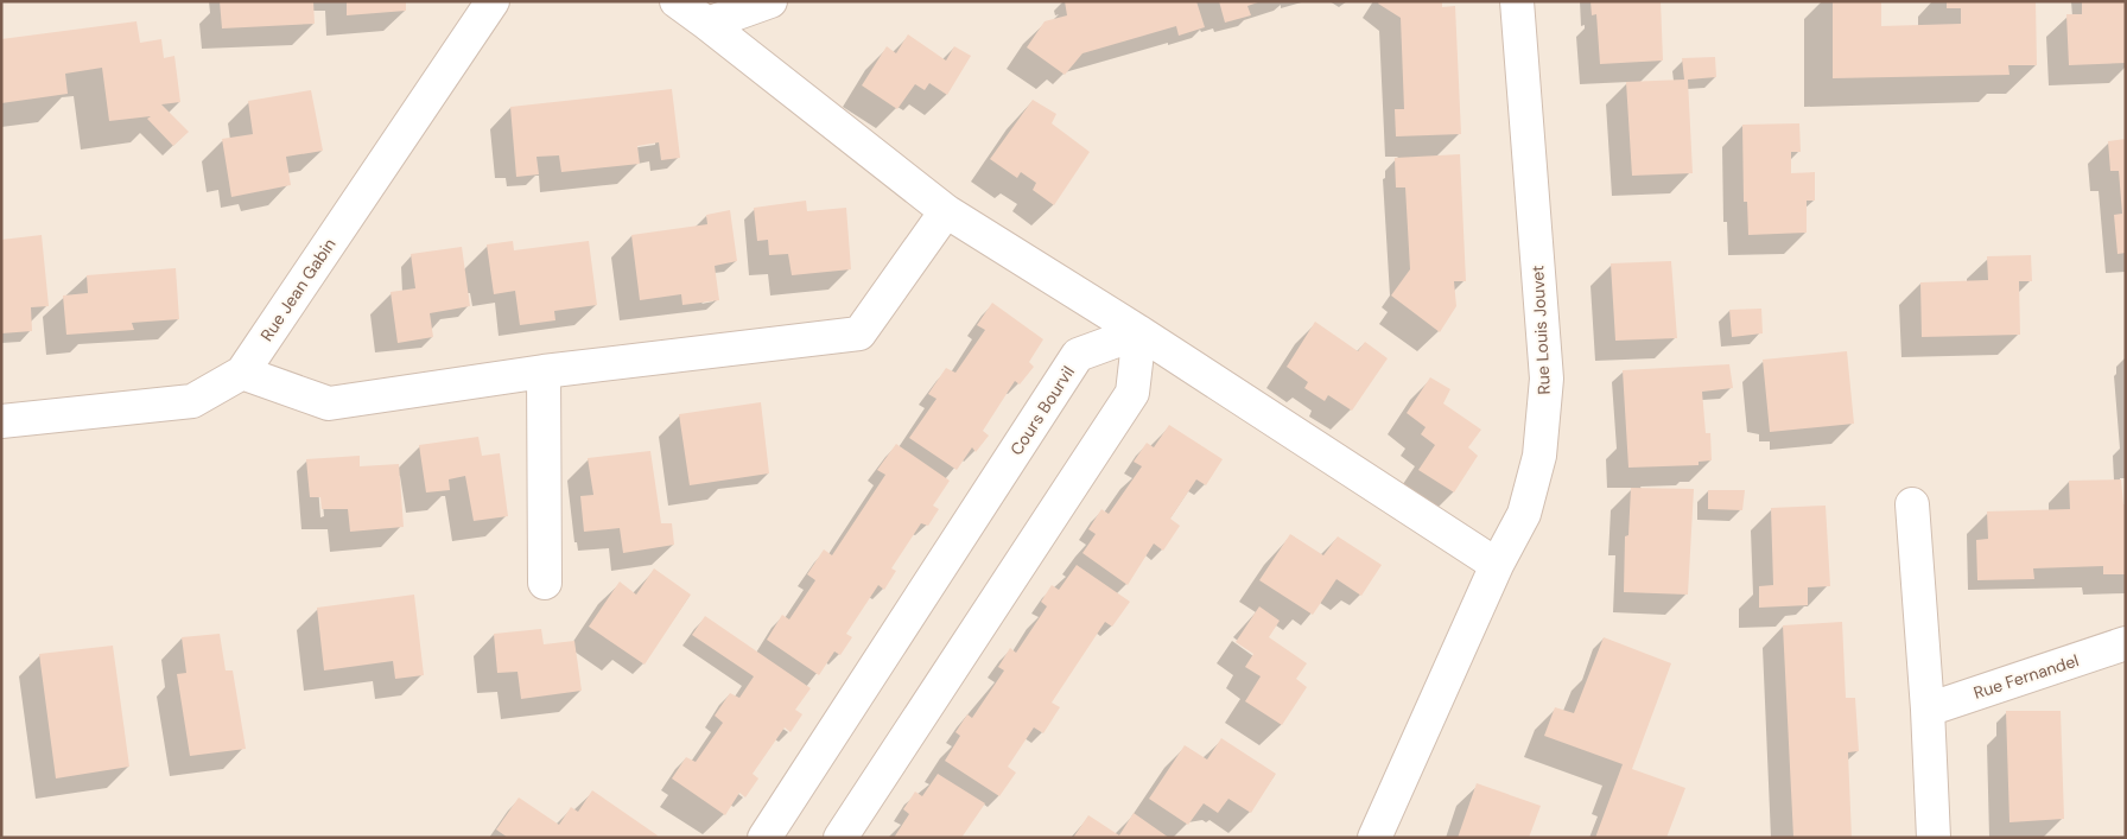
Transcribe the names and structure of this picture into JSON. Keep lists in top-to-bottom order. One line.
{"streets":{"street":["Rue Jean Gabin","Rue Louis Jouvet","Cours Bourvil","Rue Fernandel"]}}
